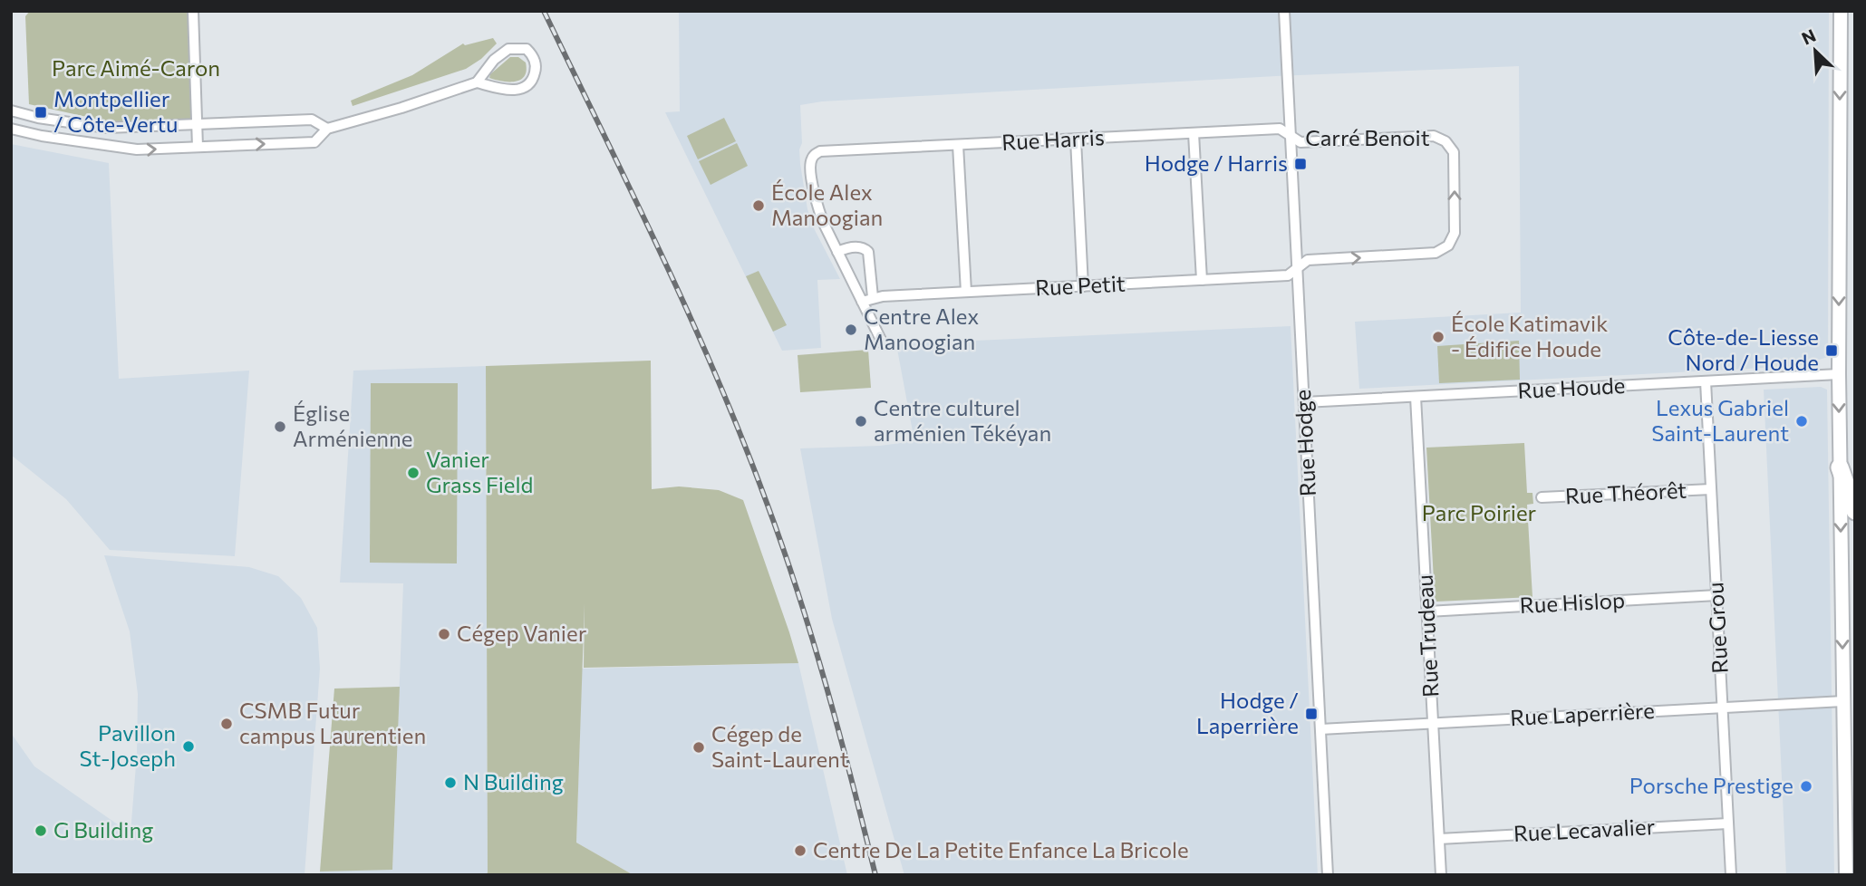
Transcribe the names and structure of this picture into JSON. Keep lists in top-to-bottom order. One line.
{"streets":{"street":["Carré Benoit","Rue Harris","Rue Petit","Rue Houde","Rue Hodge","Rue Théorêt","Rue Hislop","Rue Grou","Rue Trudeau","Rue Laperrière","Rue Lecavalier"]},"crossings":[["Carré Benoit","Rue Harris"],["Carré Benoit","Rue Petit"],["Carré Benoit","Rue Hodge"],["Rue Harris","Rue Hodge"],["Rue Petit","Rue Hodge"],["Rue Houde","Rue Hodge"],["Rue Houde","Rue Grou"],["Rue Houde","Rue Trudeau"],["Rue Hodge","Rue Laperrière"],["Rue Théorêt","Rue Grou"],["Rue Hislop","Rue Grou"],["Rue Hislop","Rue Trudeau"],["Rue Grou","Rue Laperrière"],["Rue Grou","Rue Lecavalier"],["Rue Trudeau","Rue Laperrière"],["Rue Trudeau","Rue Lecavalier"]],"parks":["Parc Aimé-Caron","Parc Poirier"],"places":{"transit":["Montpellier / Côte-Vertu","Hodge / Harris","Côte-de-Liesse Nord / Houde","Hodge / Laperrière"],"other":["École Alex Manoogian","Centre Alex Manoogian","École Katimavik - Édifice Houde","Centre culturel arménien Tékéyan","Lexus Gabriel Saint-Laurent","Église Arménienne","Vanier Grass Field","Cégep Vanier","CSMB Futur campus Laurentien","Pavillon St-Joseph","Cégep de Saint-Laurent","N Building","Porsche Prestige","G Building","Centre De La Petite Enfance La Bricole"]},"north":"top left"}
